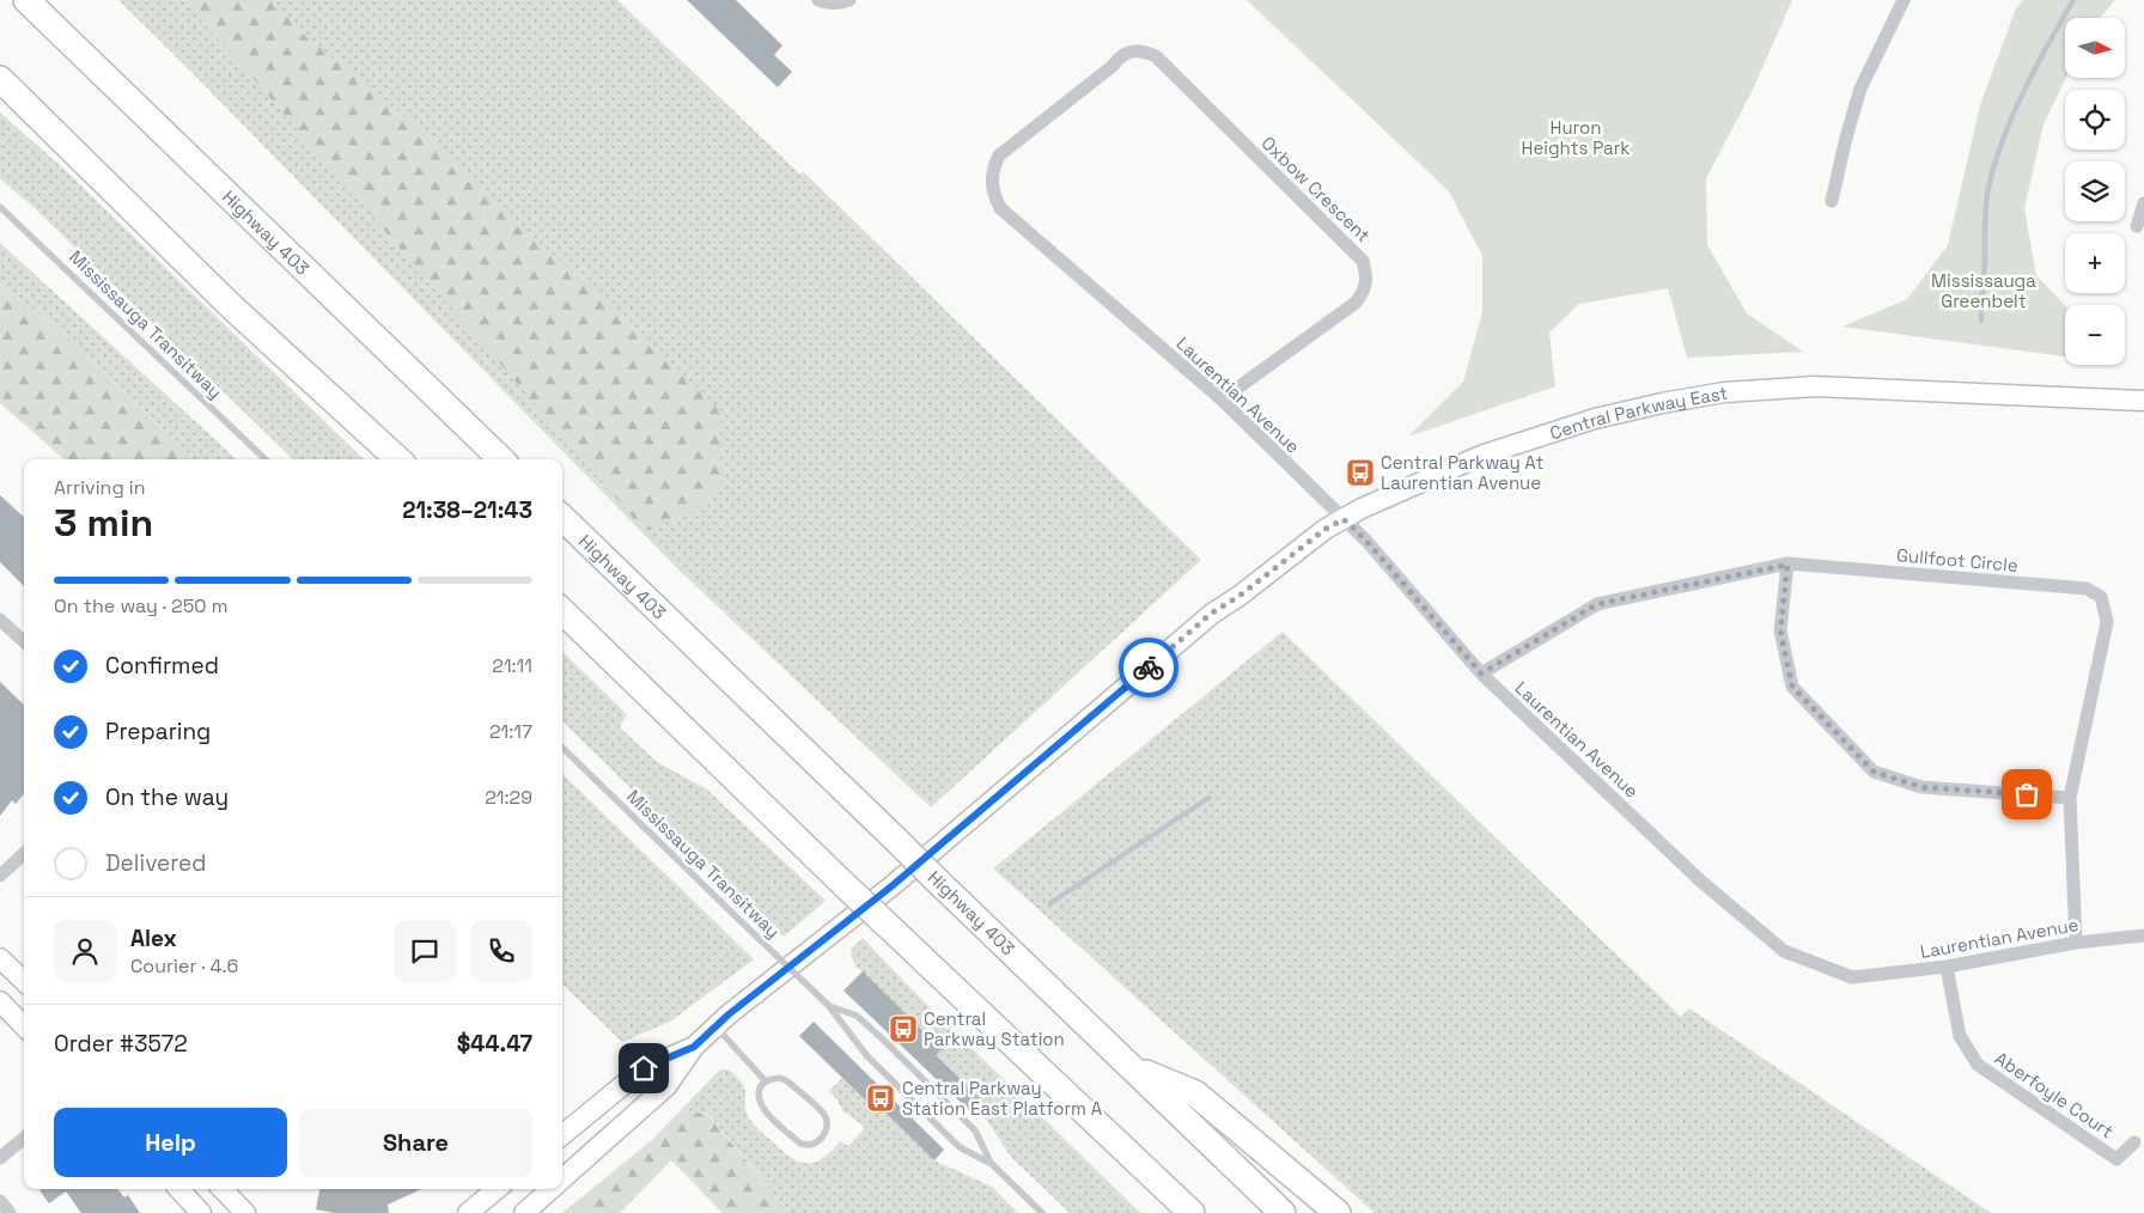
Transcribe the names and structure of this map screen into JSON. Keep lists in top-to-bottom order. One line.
{"streets":{"highway":["Highway 403"],"street":["Oxbow Crescent","Laurentian Avenue","Central Parkway East","Gullfoot Circle","Aberfoyle Court"],"lane":["Mississauga Transitway"]},"crossings":[["Oxbow Crescent","Laurentian Avenue"],["Laurentian Avenue","Central Parkway East"],["Laurentian Avenue","Gullfoot Circle"],["Laurentian Avenue","Aberfoyle Court"]],"parks":["Huron Heights Park","Mississauga Greenbelt"],"places":{"bus stop":["Central Parkway At Laurentian Avenue","Central Parkway Station","Central Parkway Station East Platform A"]},"north":"right","page":{"map_buttons":["+","−"],"heading":["3 min","Arriving in","21:38–21:43"],"panel":["Alex","Courier · 4.6","Order #3572","$44.47"],"bar":"On the way · 250 m","list":[["Confirmed","21:11"],["Preparing","21:17"],["On the way","21:29"],"Delivered"],"buttons":["Help","Share"]}}
